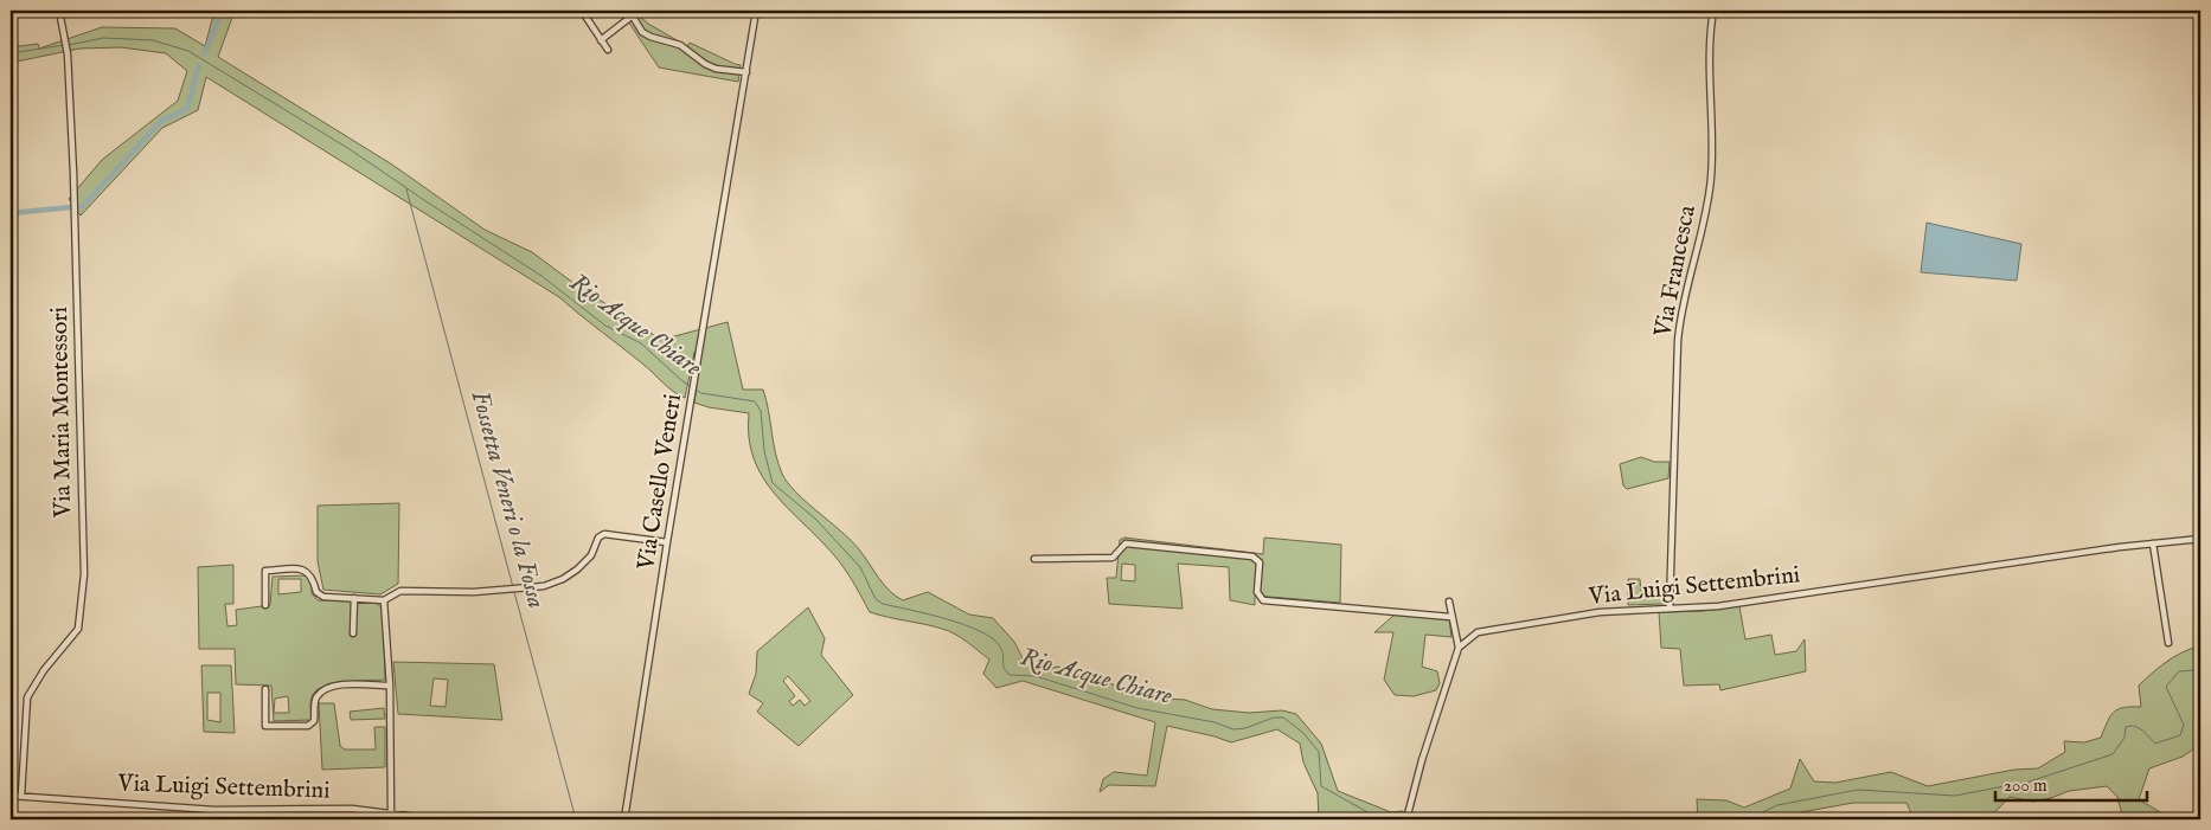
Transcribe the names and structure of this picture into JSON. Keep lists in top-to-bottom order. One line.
{"streets":{"street":["Via Francesca","Via Maria Montessori","Via Casello Veneri","Via Luigi Settembrini"]},"crossings":[["Via Francesca","Via Luigi Settembrini"],["Via Maria Montessori","Via Luigi Settembrini"]],"water":["Rio Acque Chiare","Fossetta Veneri o la Fossa"],"scale_bar":"200 m"}
